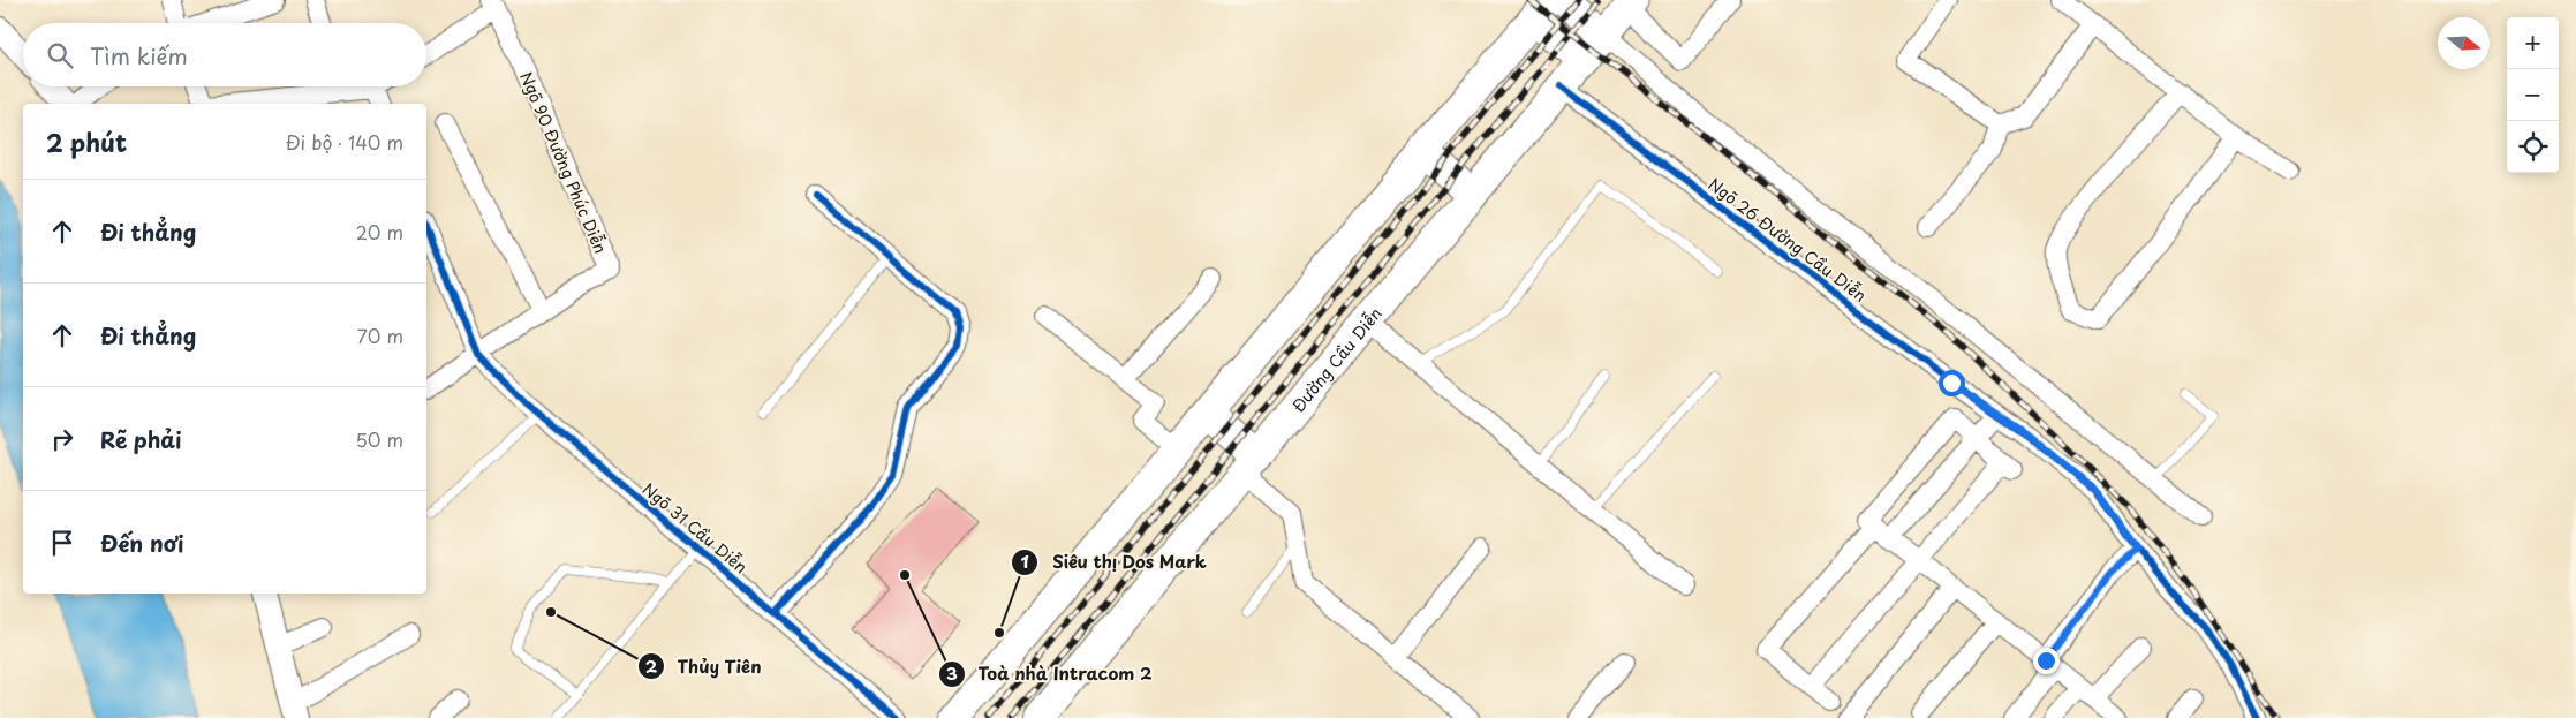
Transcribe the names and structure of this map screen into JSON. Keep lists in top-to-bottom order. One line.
{"streets":{"highway":["Đường Cầu Diễn"],"street":["Ngõ 90 Đường Phúc Diễn","Ngõ 26 Đường Cầu Diễn","Ngõ 31 Cầu Diễn"]},"crossings":[["Ngõ 90 Đường Phúc Diễn","Ngõ 31 Cầu Diễn"],["Ngõ 26 Đường Cầu Diễn","Đường Cầu Diễn"]],"places":["Toà nhà Intracom 2","Thủy Tiên","Siêu thị Dos Mark"],"north":"right","page":{"map_buttons":["+","−"],"search":"Tìm kiếm","heading":["2 phút","Đi bộ · 140 m"],"list":[["Đi thẳng","20 m"],["Đi thẳng","70 m"],["Rẽ phải","50 m"],"Đến nơi"]}}
